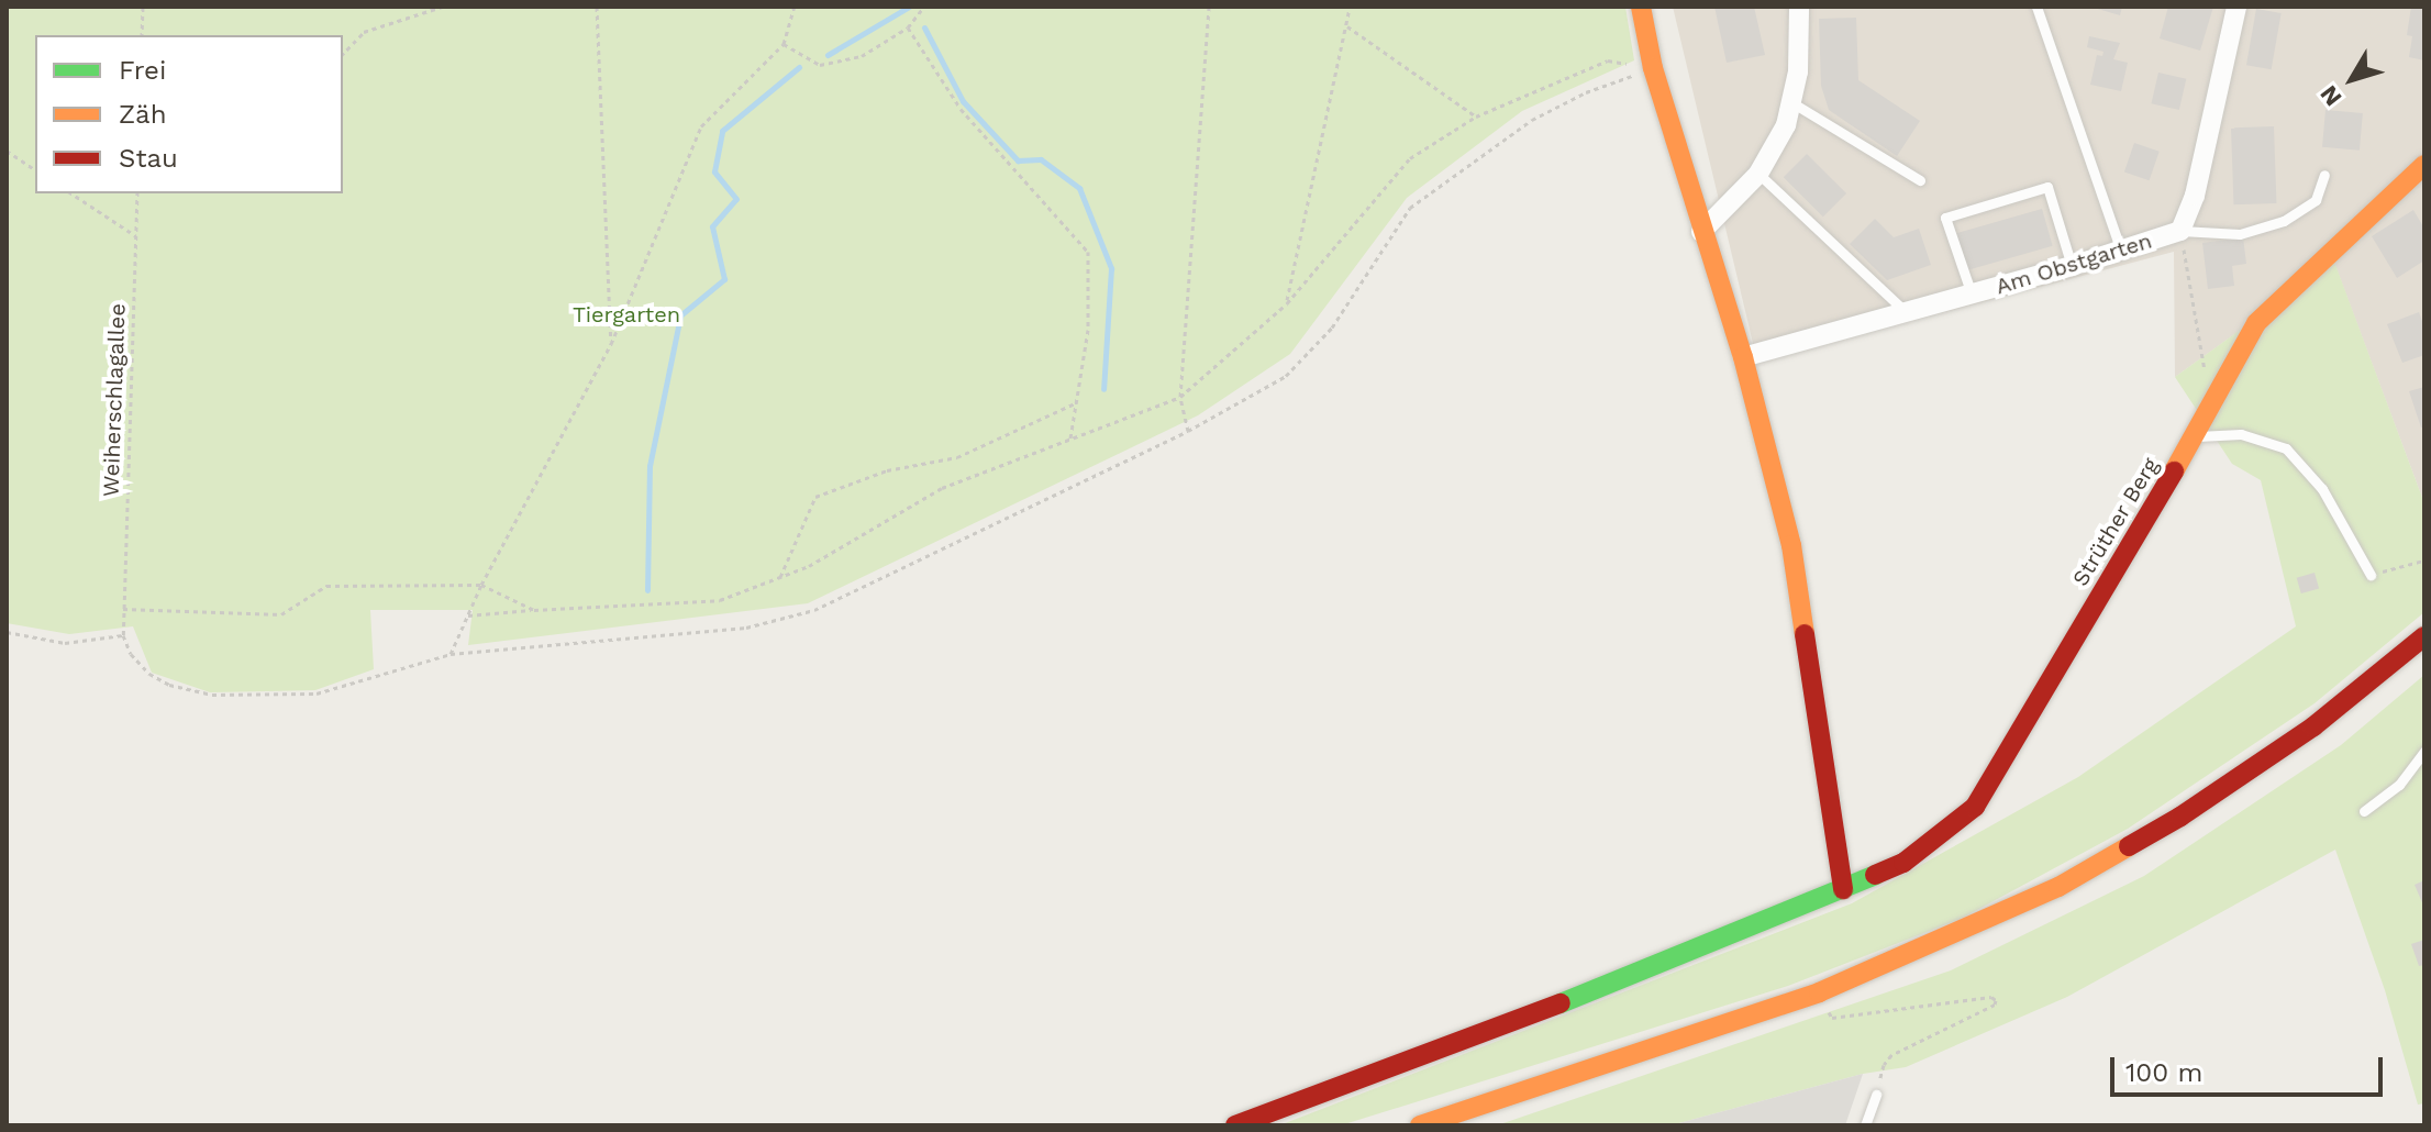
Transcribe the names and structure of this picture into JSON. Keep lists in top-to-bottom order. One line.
{"streets":{"street":["Am Obstgarten","Strüther Berg"],"path":["Weiherschlagallee"]},"parks":["Tiergarten"],"legend":["Frei","Zäh","Stau"],"scale_bar":"100 m","north":"bottom left"}
